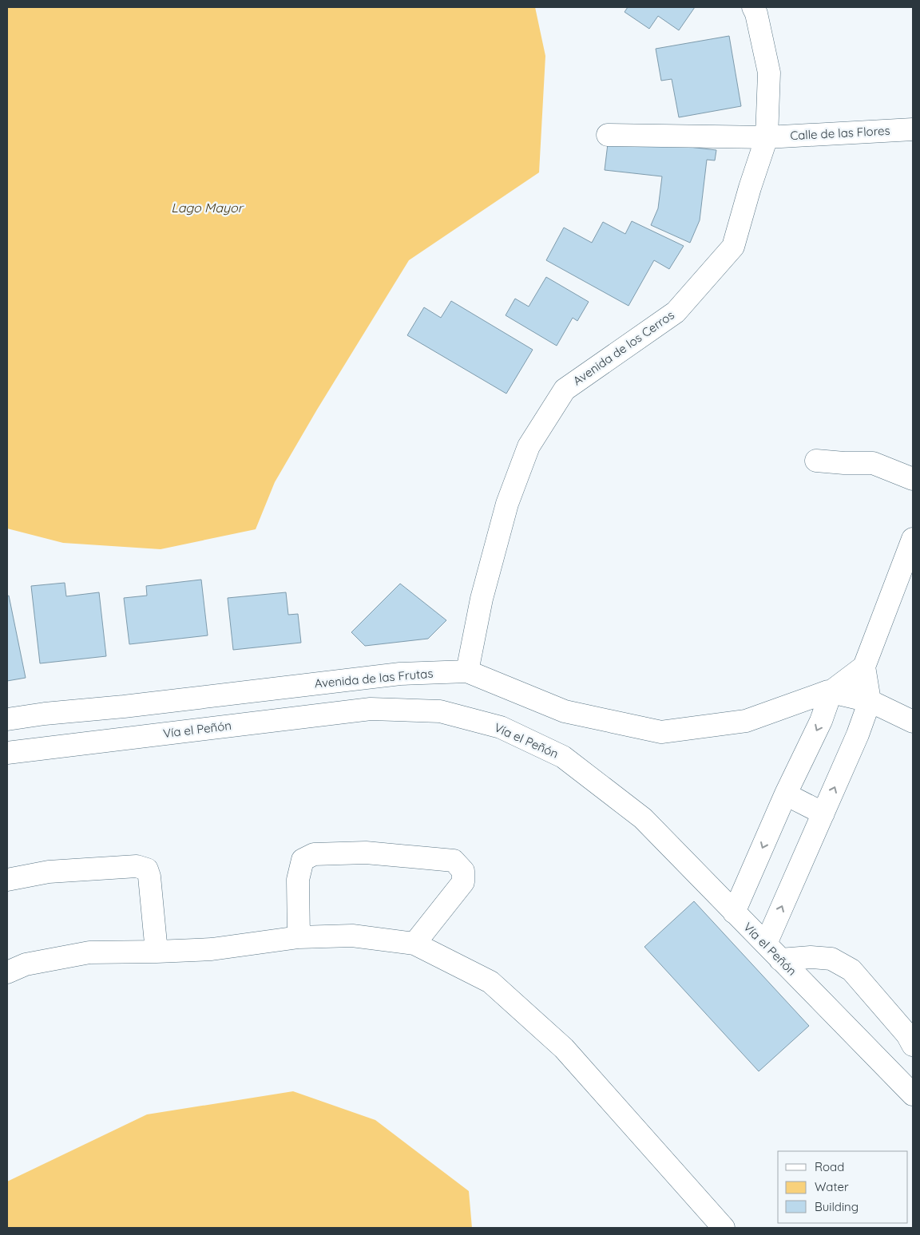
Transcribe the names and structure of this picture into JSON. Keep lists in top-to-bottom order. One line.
{"streets":{"street":["Calle de las Flores","Avenida de los Cerros","Avenida de las Frutas","Vía el Peñón"]},"crossings":[["Calle de las Flores","Avenida de los Cerros"],["Avenida de los Cerros","Avenida de las Frutas"]],"water":["Lago Mayor"],"legend":["Road","Water","Building"]}
